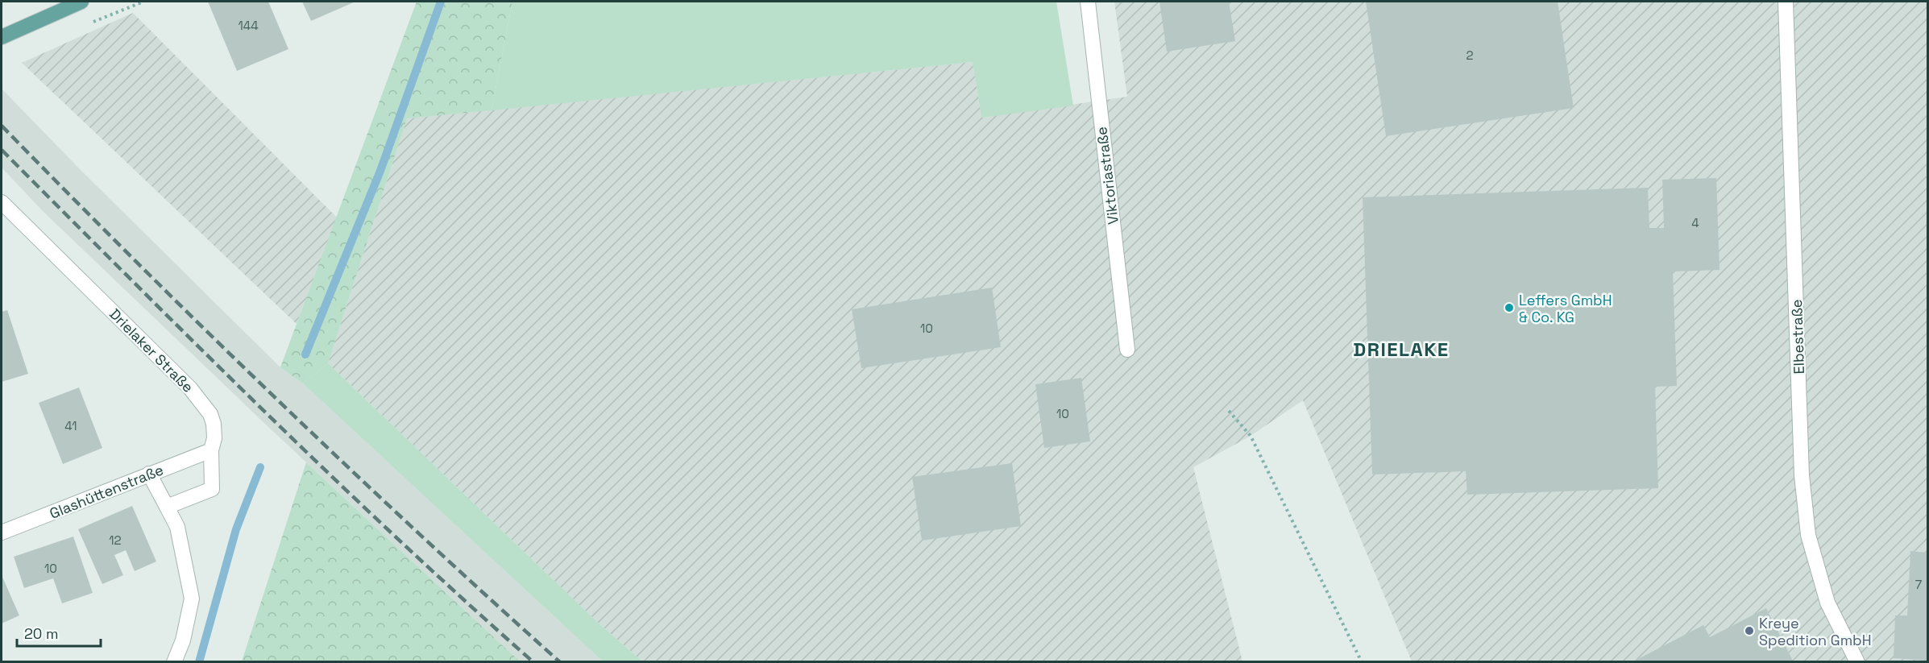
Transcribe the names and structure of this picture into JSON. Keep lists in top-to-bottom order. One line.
{"streets":{"street":["Viktoriastraße","Elbestraße","Drielaker Straße","Glashüttenstraße"]},"crossings":[["Drielaker Straße","Glashüttenstraße"]],"districts":["DRIELAKE"],"places":["Leffers GmbH & Co. KG","Kreye Spedition GmbH"],"house_numbers":["144","2","4","10","10","41","12","10","7"],"scale_bar":"20 m"}
